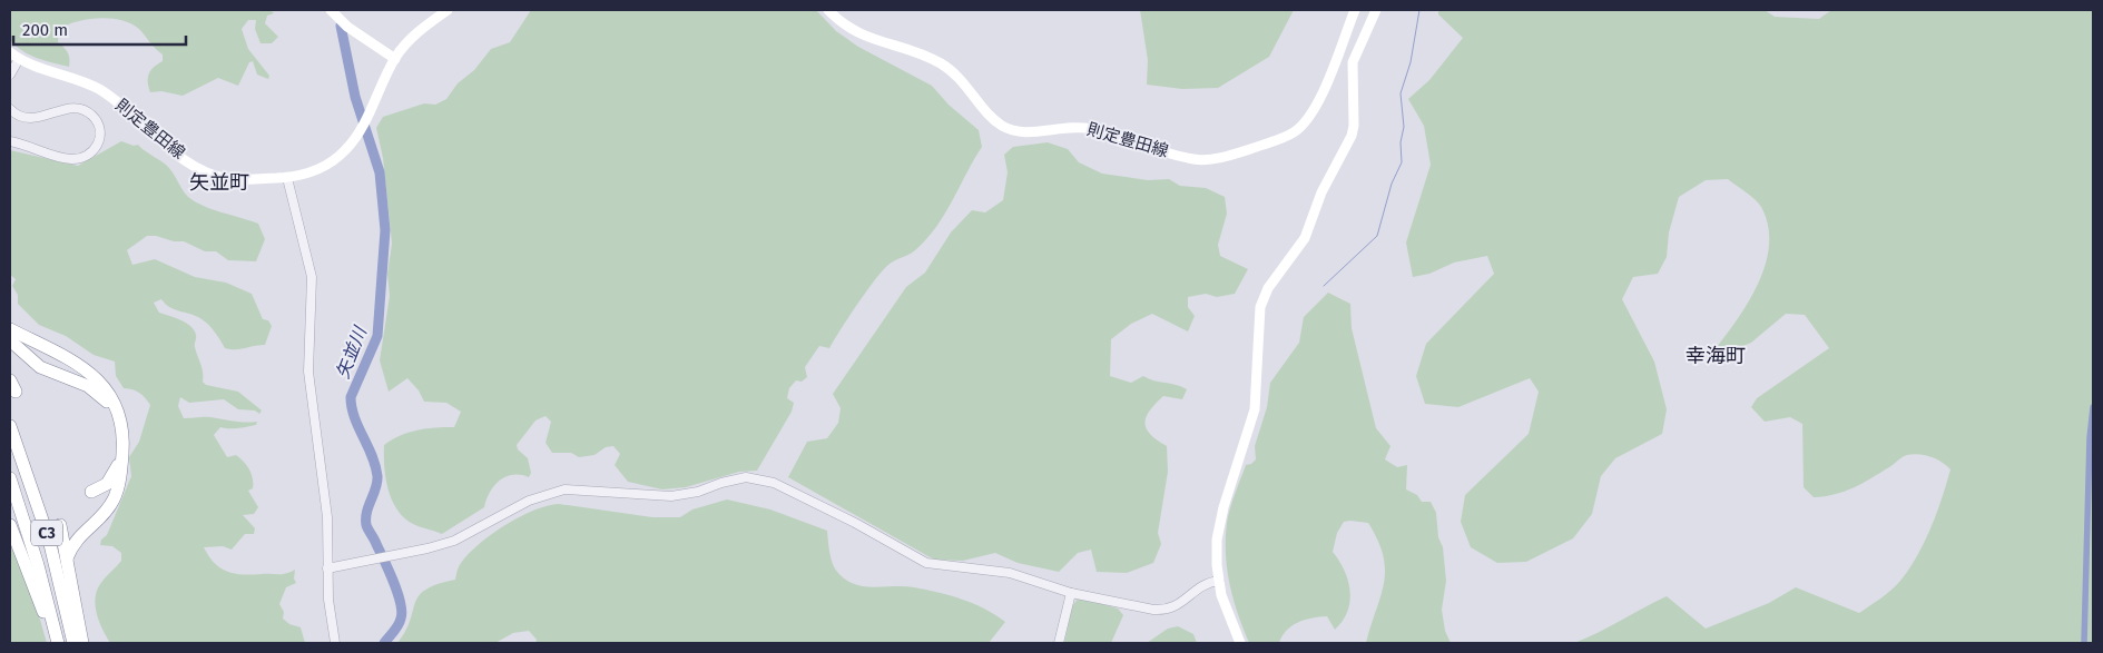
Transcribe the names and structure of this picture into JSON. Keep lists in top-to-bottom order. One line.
{"streets":{"highway":["C3"],"main road":["則定豊田線"]},"districts":["矢並町","幸海町"],"water":["矢並川"],"scale_bar":"200 m"}
